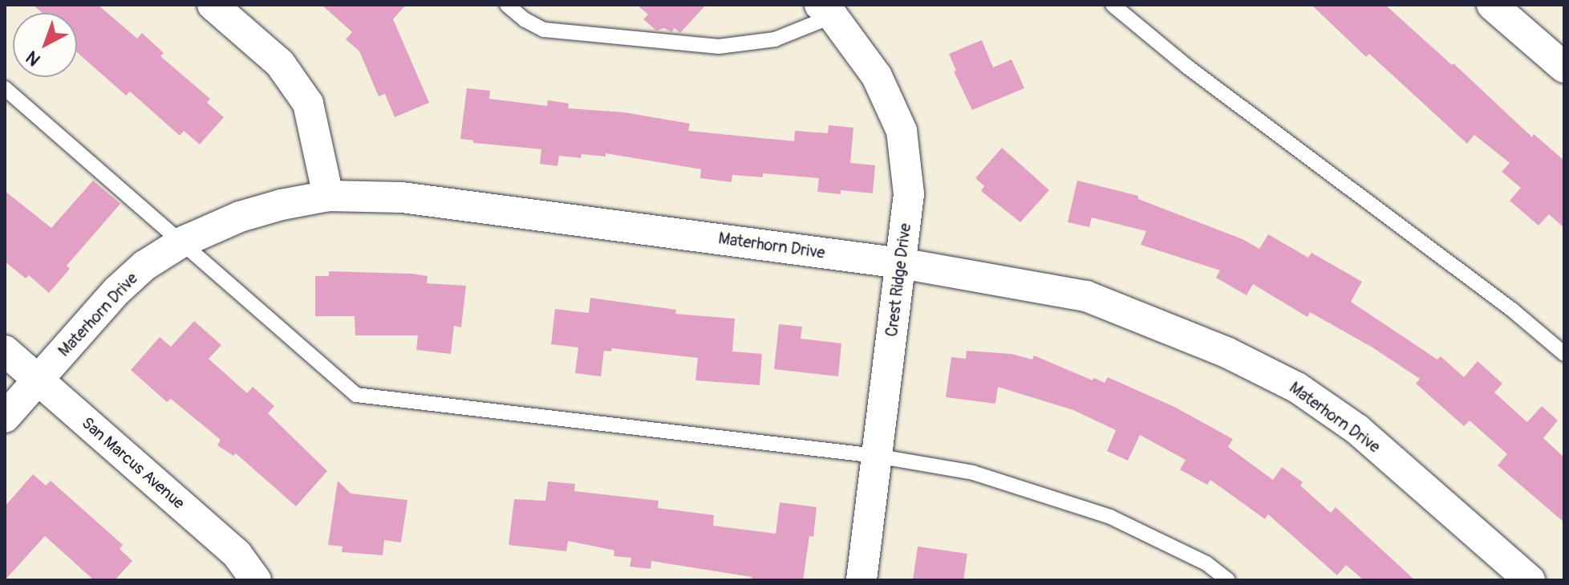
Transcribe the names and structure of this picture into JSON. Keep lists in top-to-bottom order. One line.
{"streets":{"street":["Materhorn Drive","Crest Ridge Drive","San Marcus Avenue"]},"crossings":[["Materhorn Drive","Crest Ridge Drive"],["Materhorn Drive","San Marcus Avenue"]],"north":"bottom left"}
